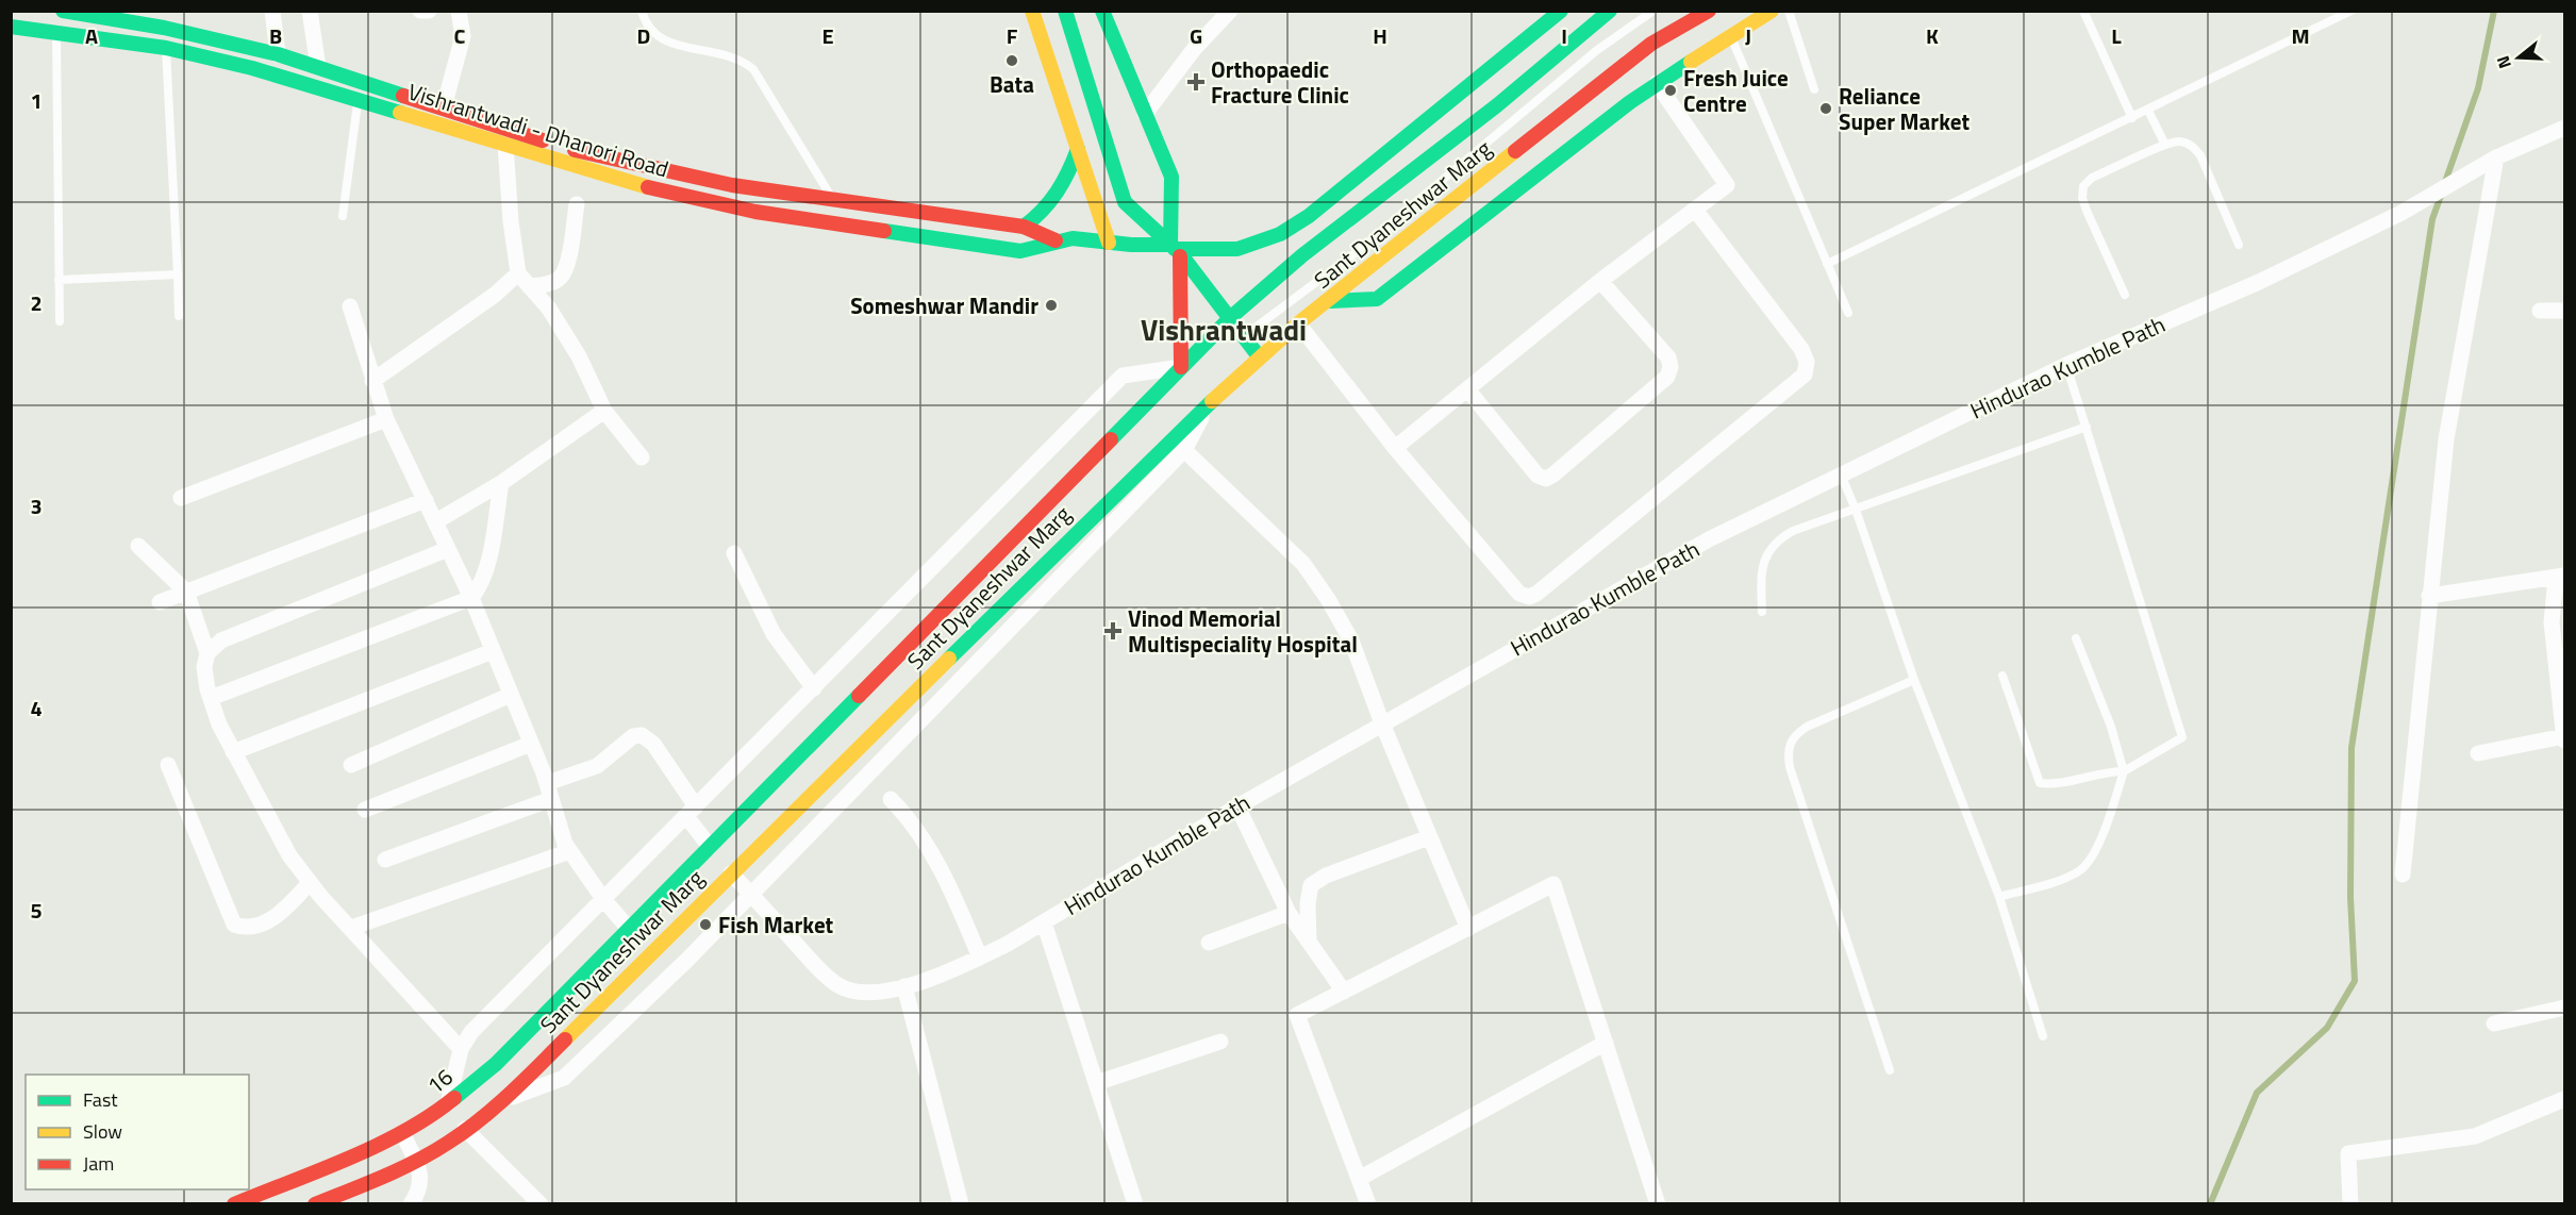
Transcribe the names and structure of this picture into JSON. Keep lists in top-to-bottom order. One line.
{"streets":{"main road":["Vishrantwadi - Dhanori Road","Sant Dyaneshwar Marg","16"],"street":["Hindurao Kumble Path"]},"crossings":[["Sant Dyaneshwar Marg","Hindurao Kumble Path"],["Sant Dyaneshwar Marg","16"]],"districts":["Vishrantwadi"],"places":{"other":["Bata","Fresh Juice Centre","Reliance Super Market","Someshwar Mandir","Fish Market"],"health":["Orthopaedic Fracture Clinic","Vinod Memorial Multispeciality Hospital"]},"legend":["Fast","Slow","Jam"],"north":"left","grid":{"columns":["A","B","C","D","E","F","G","H","I","J","K","L","M"],"rows":["1","2","3","4","5"]}}
